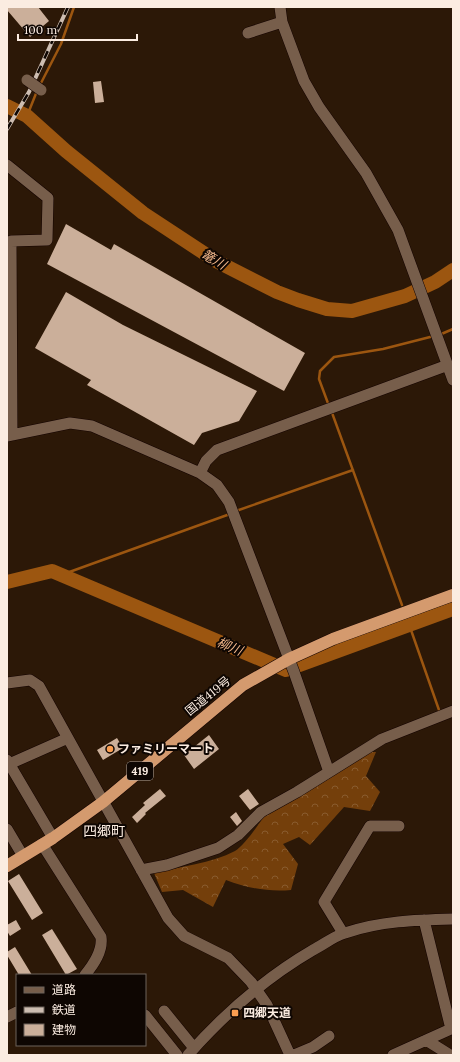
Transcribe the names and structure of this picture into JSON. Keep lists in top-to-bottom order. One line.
{"streets":{"highway":["国道419号","419"]},"districts":["四郷町"],"water":["篭川","柳川"],"places":{"other":["ファミリーマート"],"transit":["四郷天道"]},"legend":["道路","鉄道","建物"],"scale_bar":"100 m"}
